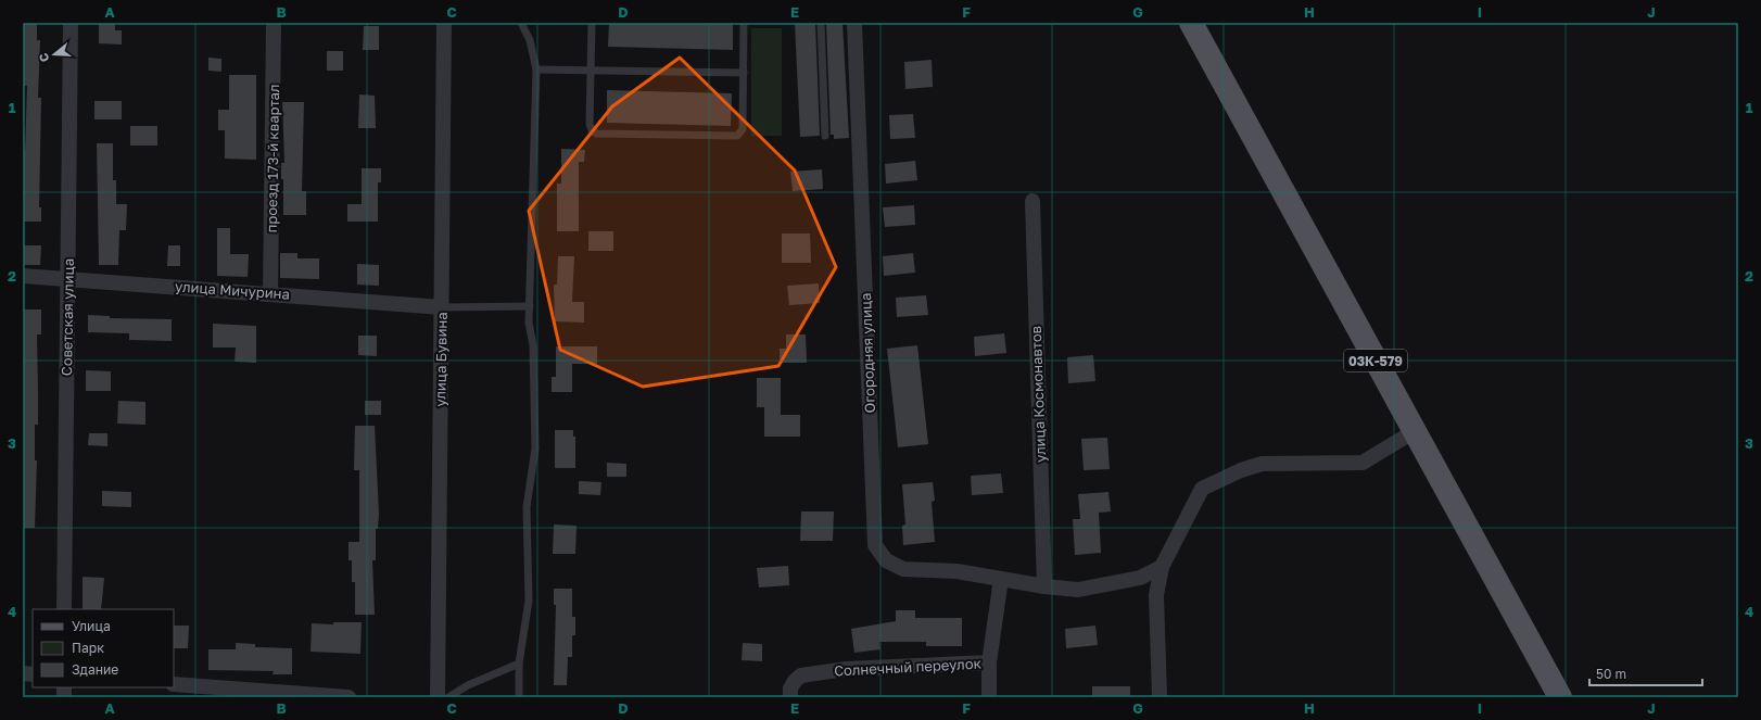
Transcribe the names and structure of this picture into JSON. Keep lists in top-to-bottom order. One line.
{"streets":{"main road":["03К-579"],"street":["проезд 173-й квартал","улица Мичурина","Советская улица","Огородняя улица","улица Бувина","улица Космонавтов","Солнечный переулок"]},"crossings":[["проезд 173-й квартал","улица Мичурина"],["улица Мичурина","Советская улица"],["улица Мичурина","улица Бувина"],["Огородняя улица","Солнечный переулок"]],"legend":["Улица","Парк","Здание"],"scale_bar":"50 m","north":"left","grid":{"columns":["A","B","C","D","E","F","G","H","I","J"],"rows":["1","2","3","4"]}}
